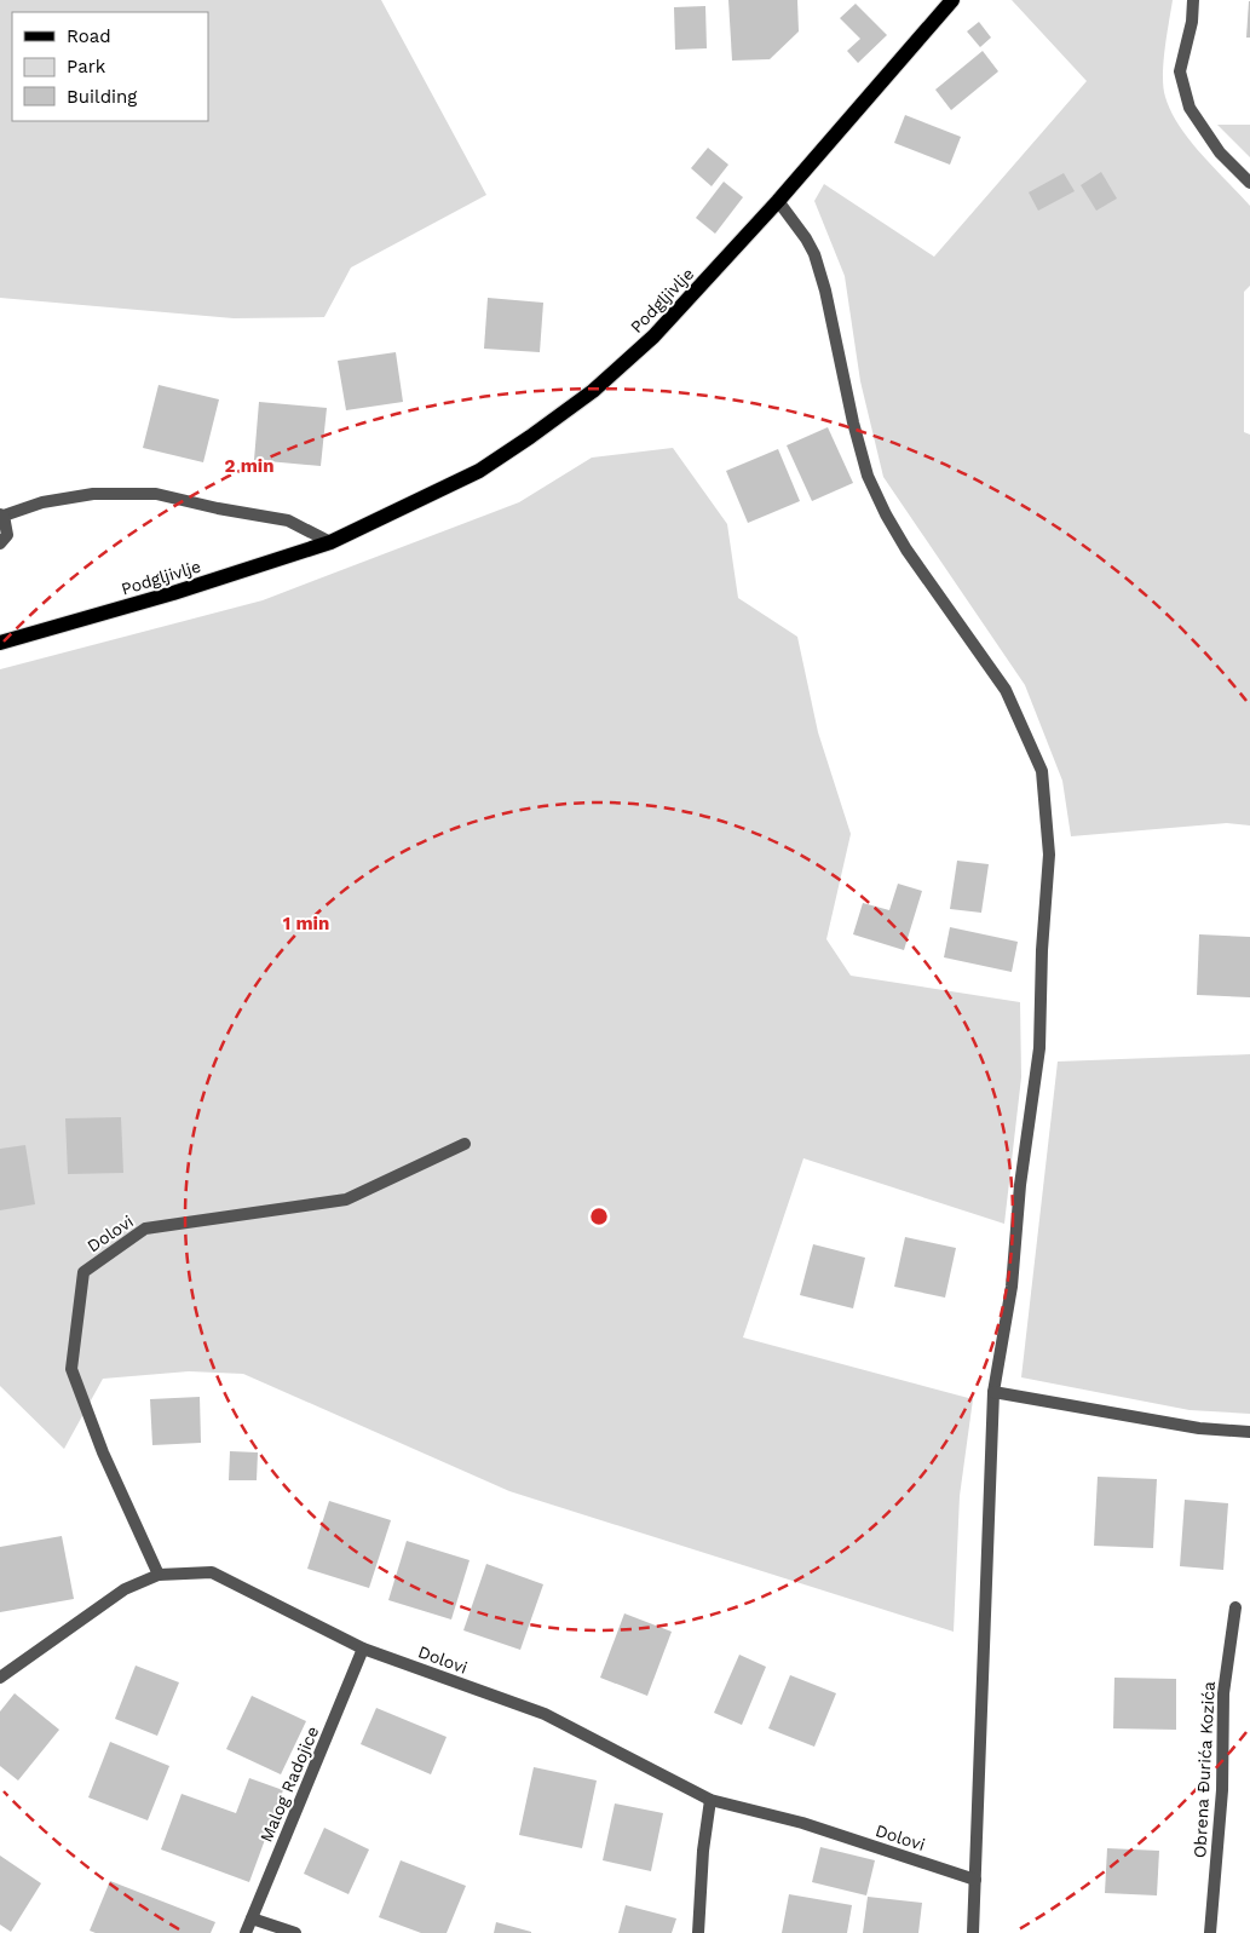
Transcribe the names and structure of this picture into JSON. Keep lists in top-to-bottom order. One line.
{"streets":{"main road":["Podgljivlje"],"street":["Dolovi","Obrena Đurića Kozića","Malog Radojice"]},"crossings":[["Dolovi","Malog Radojice"]],"legend":["Road","Park","Building"],"rings":["2 min","1 min"]}
